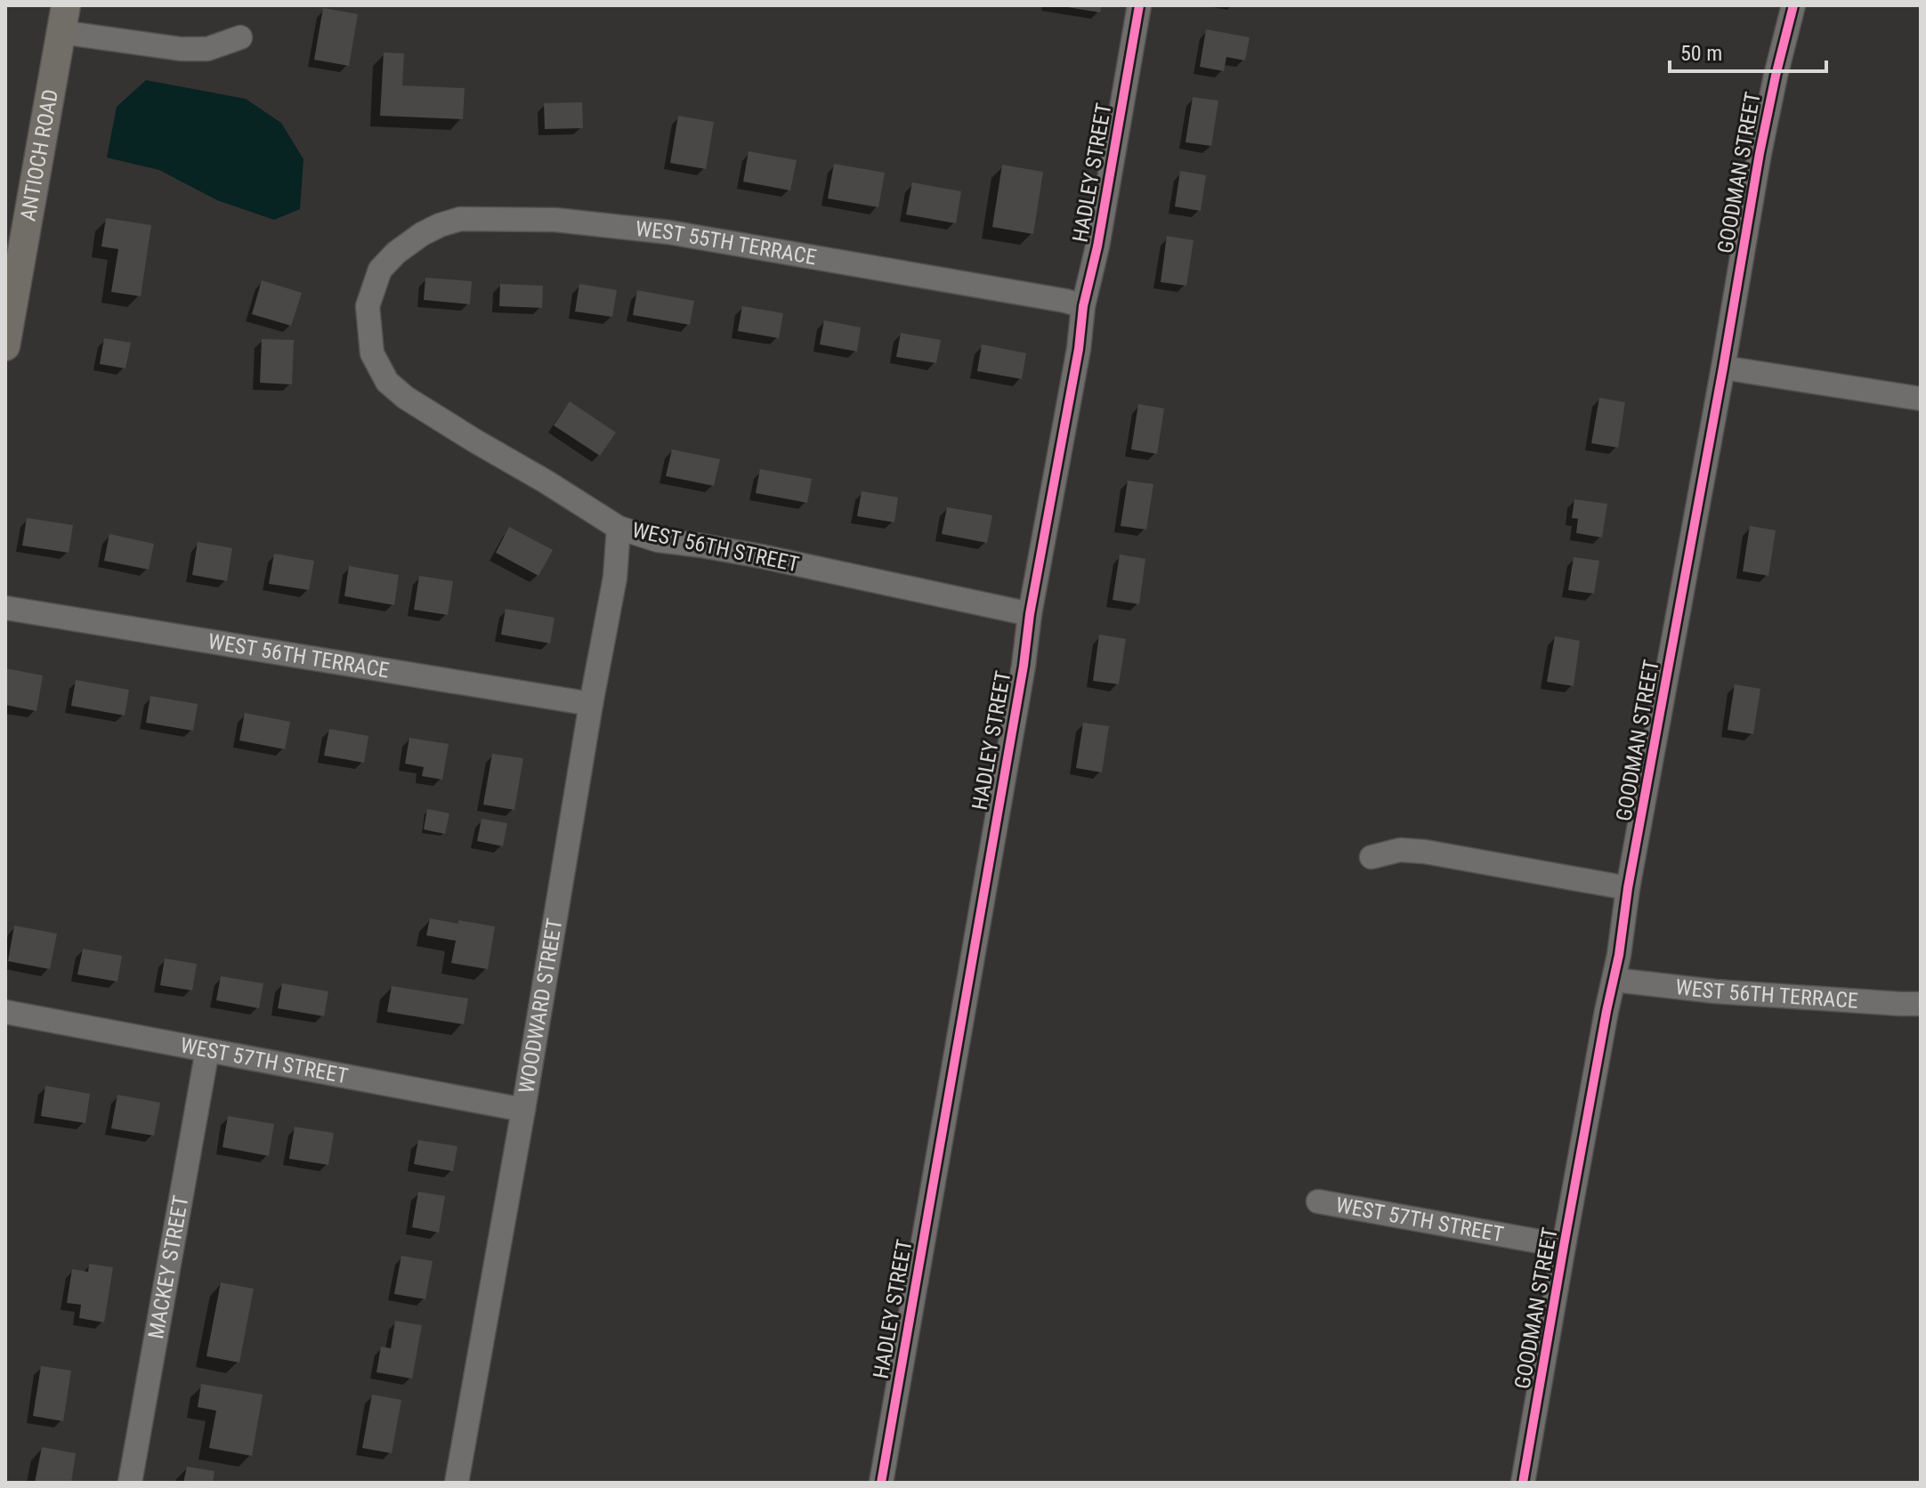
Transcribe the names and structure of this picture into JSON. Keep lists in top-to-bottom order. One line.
{"streets":{"main road":["ANTIOCH ROAD"],"street":["HADLEY STREET","GOODMAN STREET","WEST 55TH TERRACE","WEST 56TH STREET","WEST 56TH TERRACE","WOODWARD STREET","WEST 57TH STREET","MACKEY STREET"]},"crossings":[["HADLEY STREET","WEST 55TH TERRACE"],["HADLEY STREET","WEST 56TH STREET"],["GOODMAN STREET","WEST 56TH TERRACE"],["GOODMAN STREET","WEST 57TH STREET"],["WEST 55TH TERRACE","WEST 56TH STREET"],["WEST 56TH STREET","WOODWARD STREET"],["WEST 56TH TERRACE","WOODWARD STREET"],["WOODWARD STREET","WEST 57TH STREET"],["WEST 57TH STREET","MACKEY STREET"]],"scale_bar":"50 m"}
